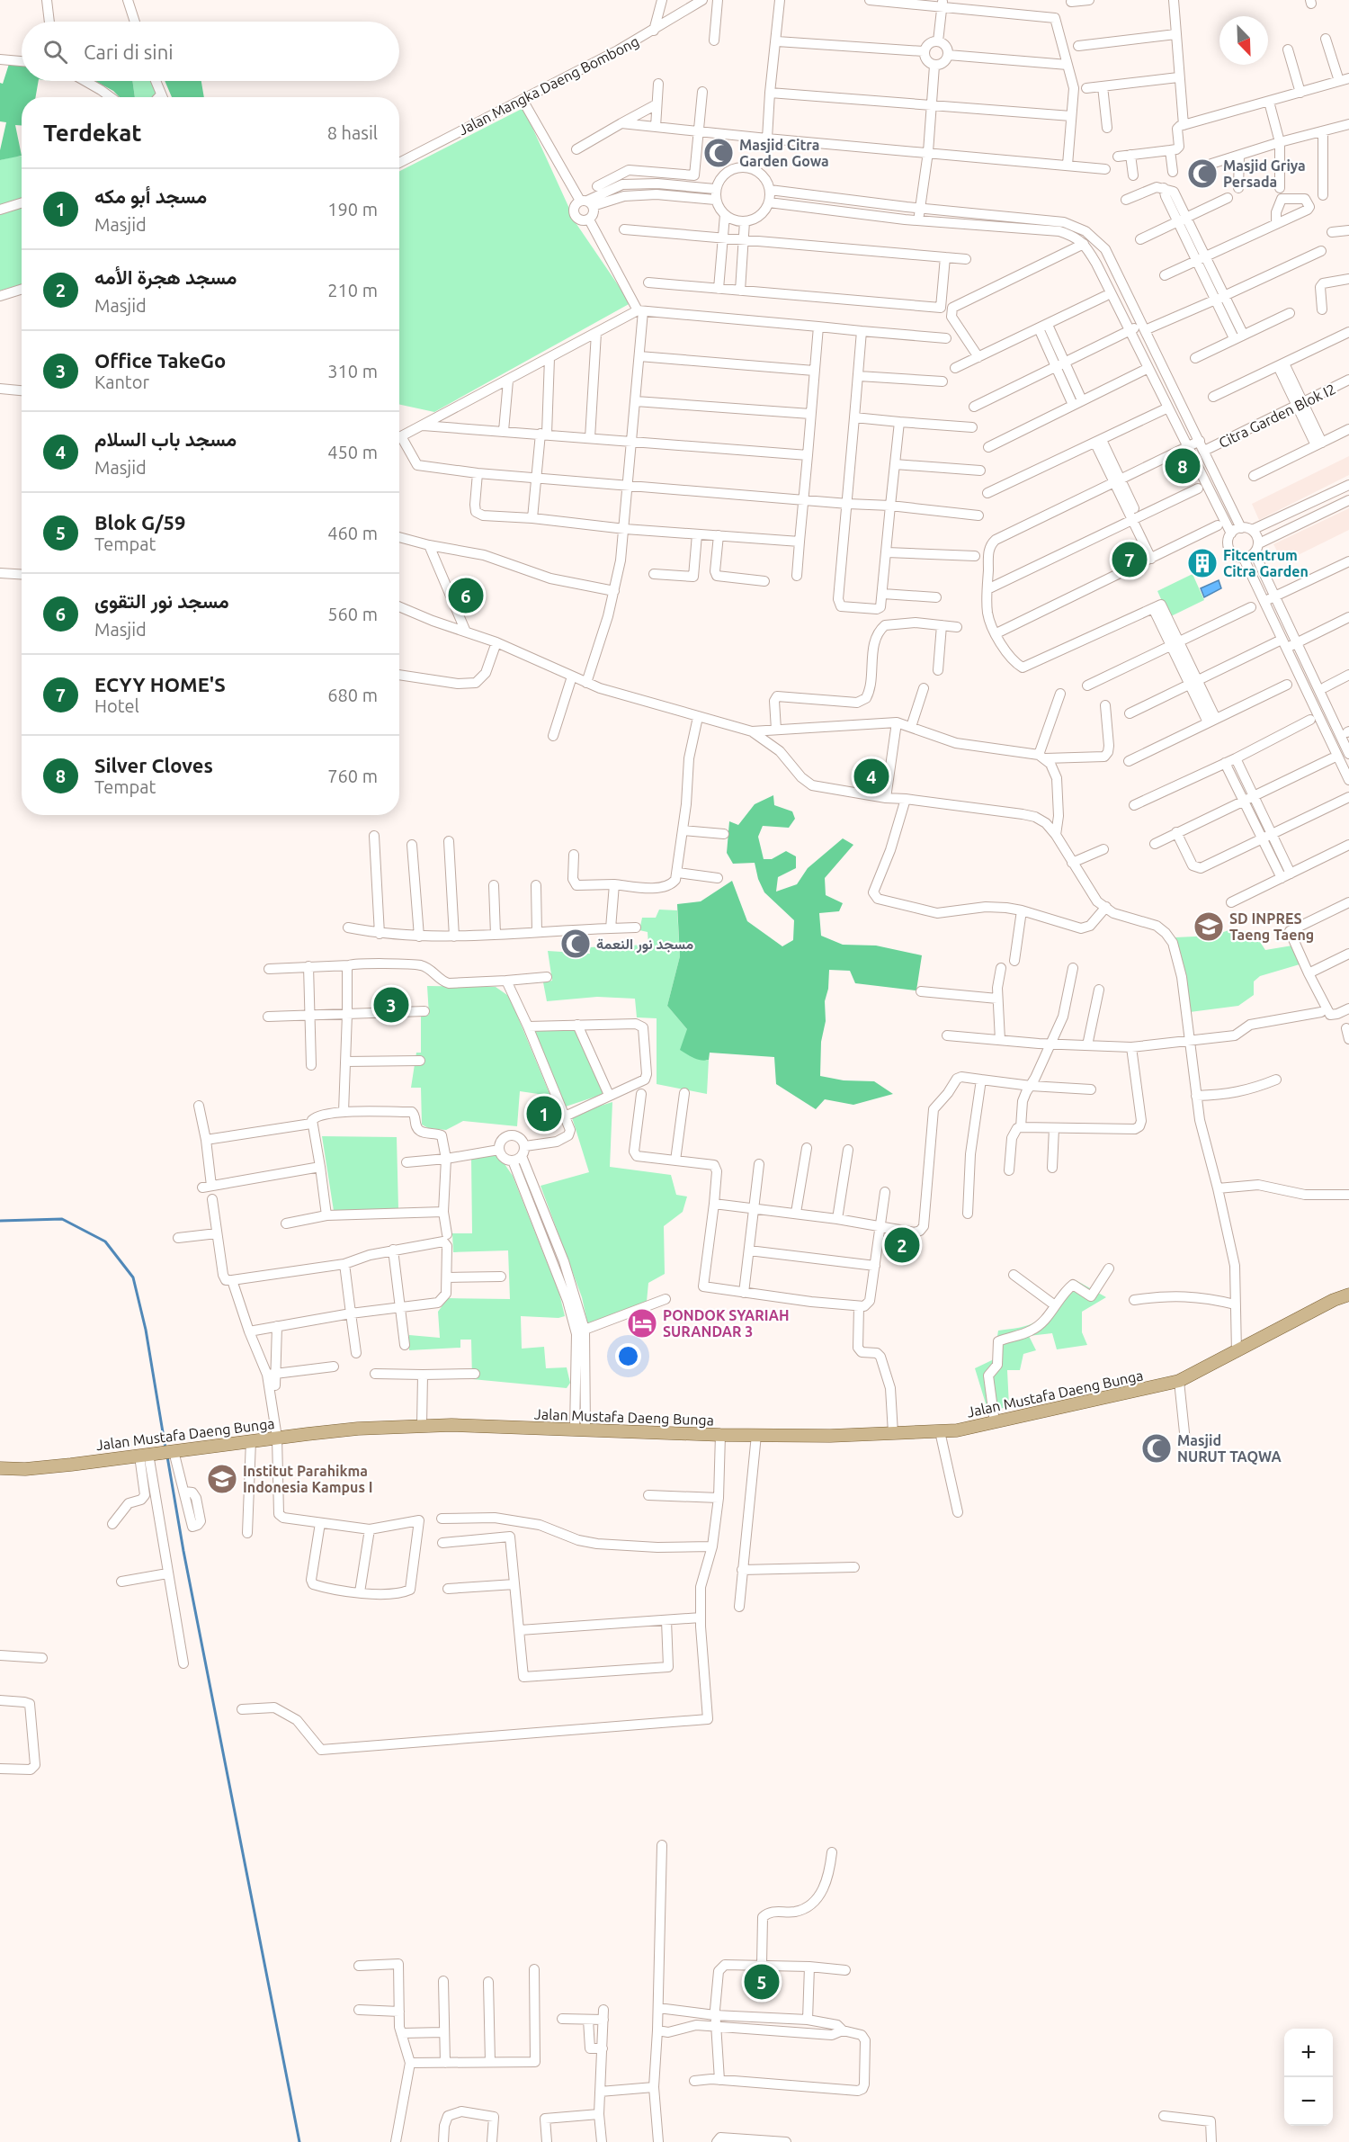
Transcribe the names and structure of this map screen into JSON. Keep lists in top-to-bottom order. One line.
{"streets":{"main road":["Jalan Mustafa Daeng Bunga"],"street":["Jalan Mangka Daeng Bombong","Citra Garden Blok I2"]},"places":{"mosque":["Masjid Citra Garden Gowa","Masjid Griya Persada","مسجد نور النعمة","Masjid NURUT TAQWA"],"building":["Fitcentrum Citra Garden"],"school or university":["SD INPRES Taeng Taeng","Institut Parahikma Indonesia Kampus I"],"hotel":["PONDOK SYARIAH SURANDAR 3"]},"north":"bottom right","page":{"search":"Cari di sini","heading":["Terdekat","8 hasil"],"list":[{"mark":"1","name":"مسجد أبو مكه","note":"Masjid","value":"190 m"},{"mark":"2","name":"مسجد هجرة الأمه","note":"Masjid","value":"210 m"},{"mark":"3","name":"Office TakeGo","note":"Kantor","value":"310 m"},{"mark":"4","name":"مسجد باب السلام","note":"Masjid","value":"450 m"},{"mark":"5","name":"Blok G/59","note":"Tempat","value":"460 m"},{"mark":"6","name":"مسجد نور التقوى","note":"Masjid","value":"560 m"},{"mark":"7","name":"ECYY HOME'S","note":"Hotel","value":"680 m"},{"mark":"8","name":"Silver Cloves","note":"Tempat","value":"760 m"}],"pins":["8","7","6","4","3","1","2","5"],"map_buttons":["+","−"]}}
